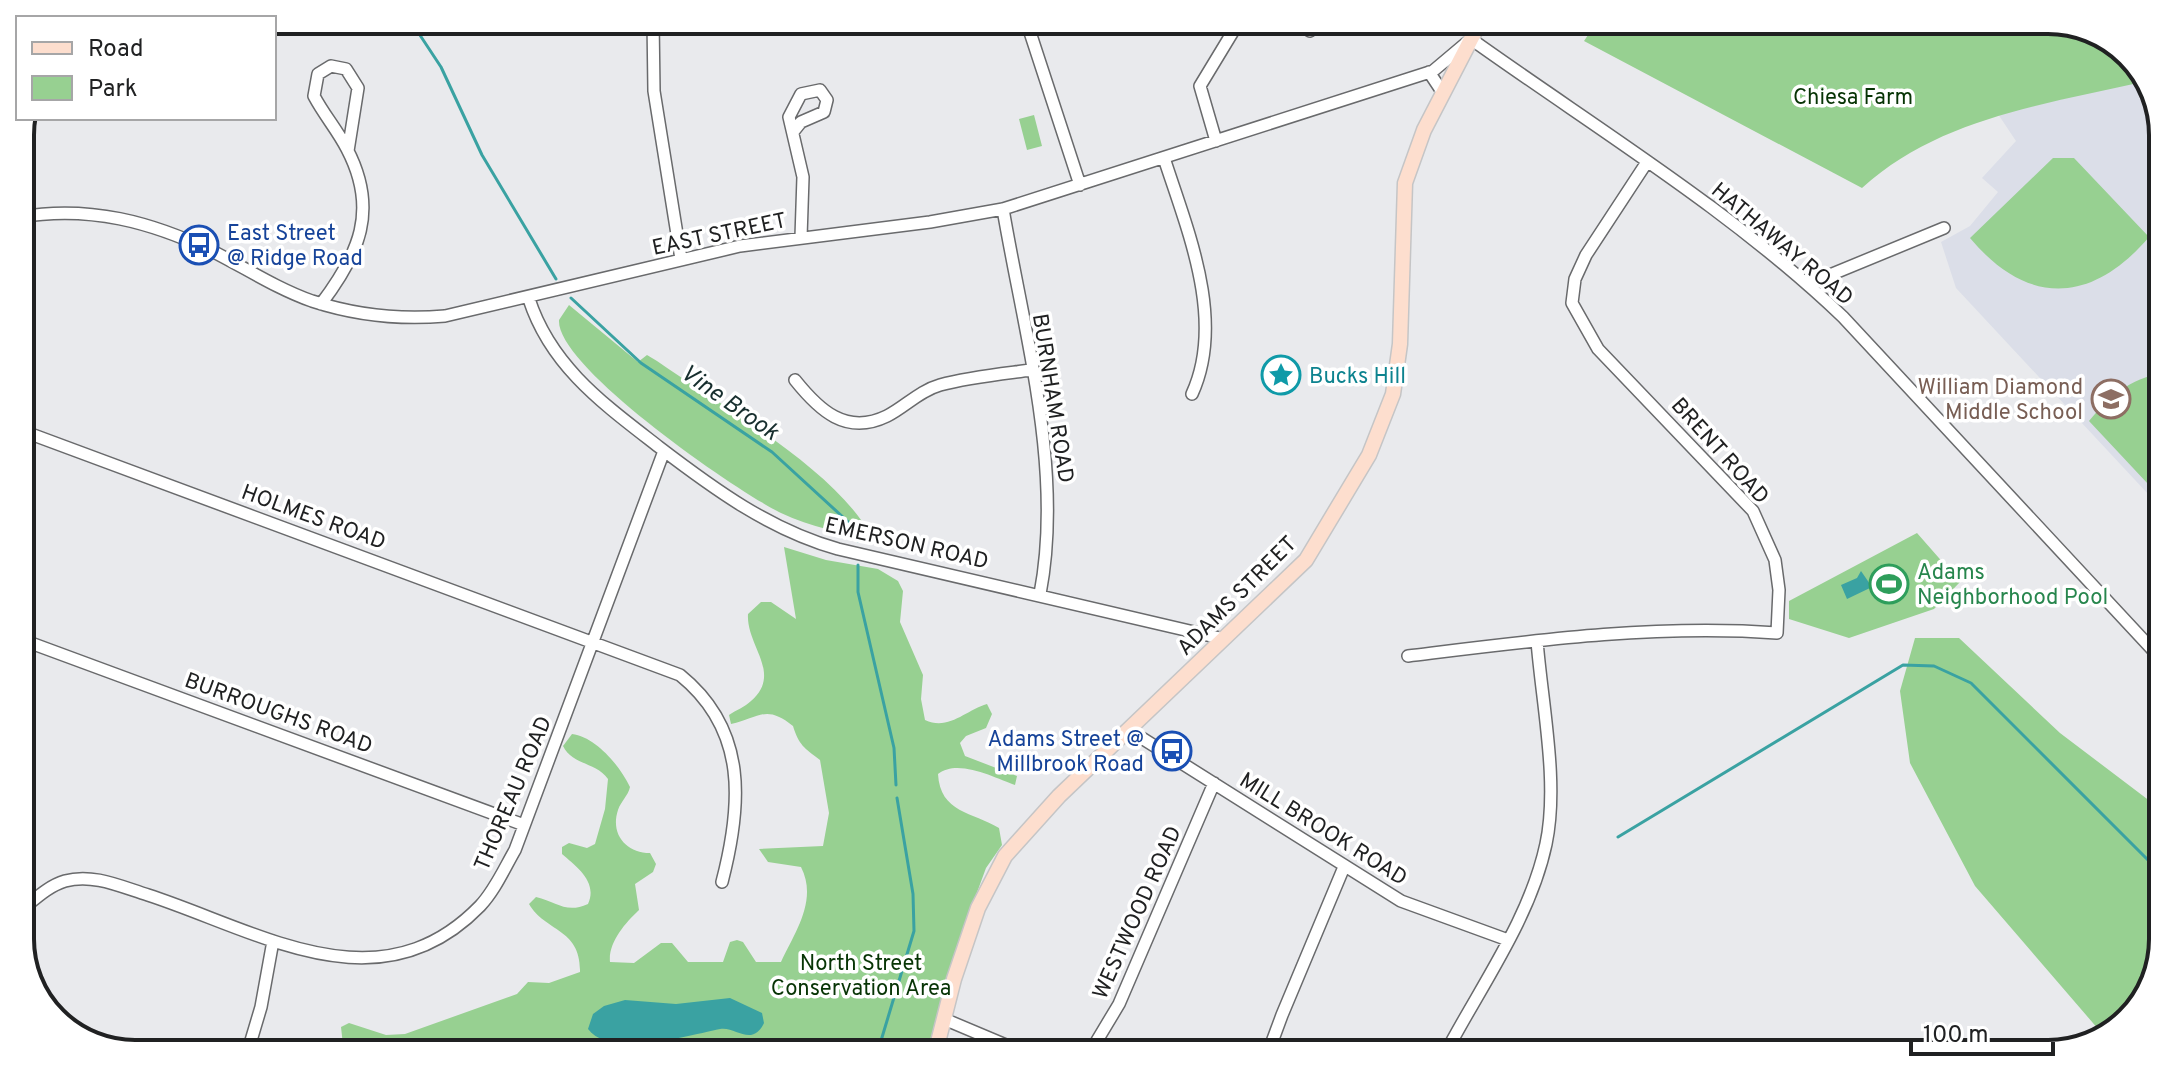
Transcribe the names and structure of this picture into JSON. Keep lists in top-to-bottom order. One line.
{"streets":{"main road":["ADAMS STREET"],"street":["EAST STREET","HATHAWAY ROAD","BURNHAM ROAD","BRENT ROAD","HOLMES ROAD","EMERSON ROAD","BURROUGHS ROAD","THOREAU ROAD","MILL BROOK ROAD","WESTWOOD ROAD"]},"crossings":[["EAST STREET","HATHAWAY ROAD"],["EAST STREET","BURNHAM ROAD"],["EAST STREET","EMERSON ROAD"],["EAST STREET","ADAMS STREET"],["HATHAWAY ROAD","BRENT ROAD"],["HATHAWAY ROAD","ADAMS STREET"],["BURNHAM ROAD","EMERSON ROAD"],["HOLMES ROAD","THOREAU ROAD"],["EMERSON ROAD","ADAMS STREET"],["EMERSON ROAD","THOREAU ROAD"],["ADAMS STREET","MILL BROOK ROAD"],["BURROUGHS ROAD","THOREAU ROAD"],["MILL BROOK ROAD","WESTWOOD ROAD"]],"water":["Vine Brook"],"parks":["Chiesa Farm","North Street Conservation Area"],"places":{"bus stop":["East Street @ Ridge Road","Adams Street @ Millbrook Road"],"place":["Bucks Hill"],"school or university":["William Diamond Middle School"],"sports":["Adams Neighborhood Pool"]},"legend":["Road","Park"],"scale_bar":"100 m"}
